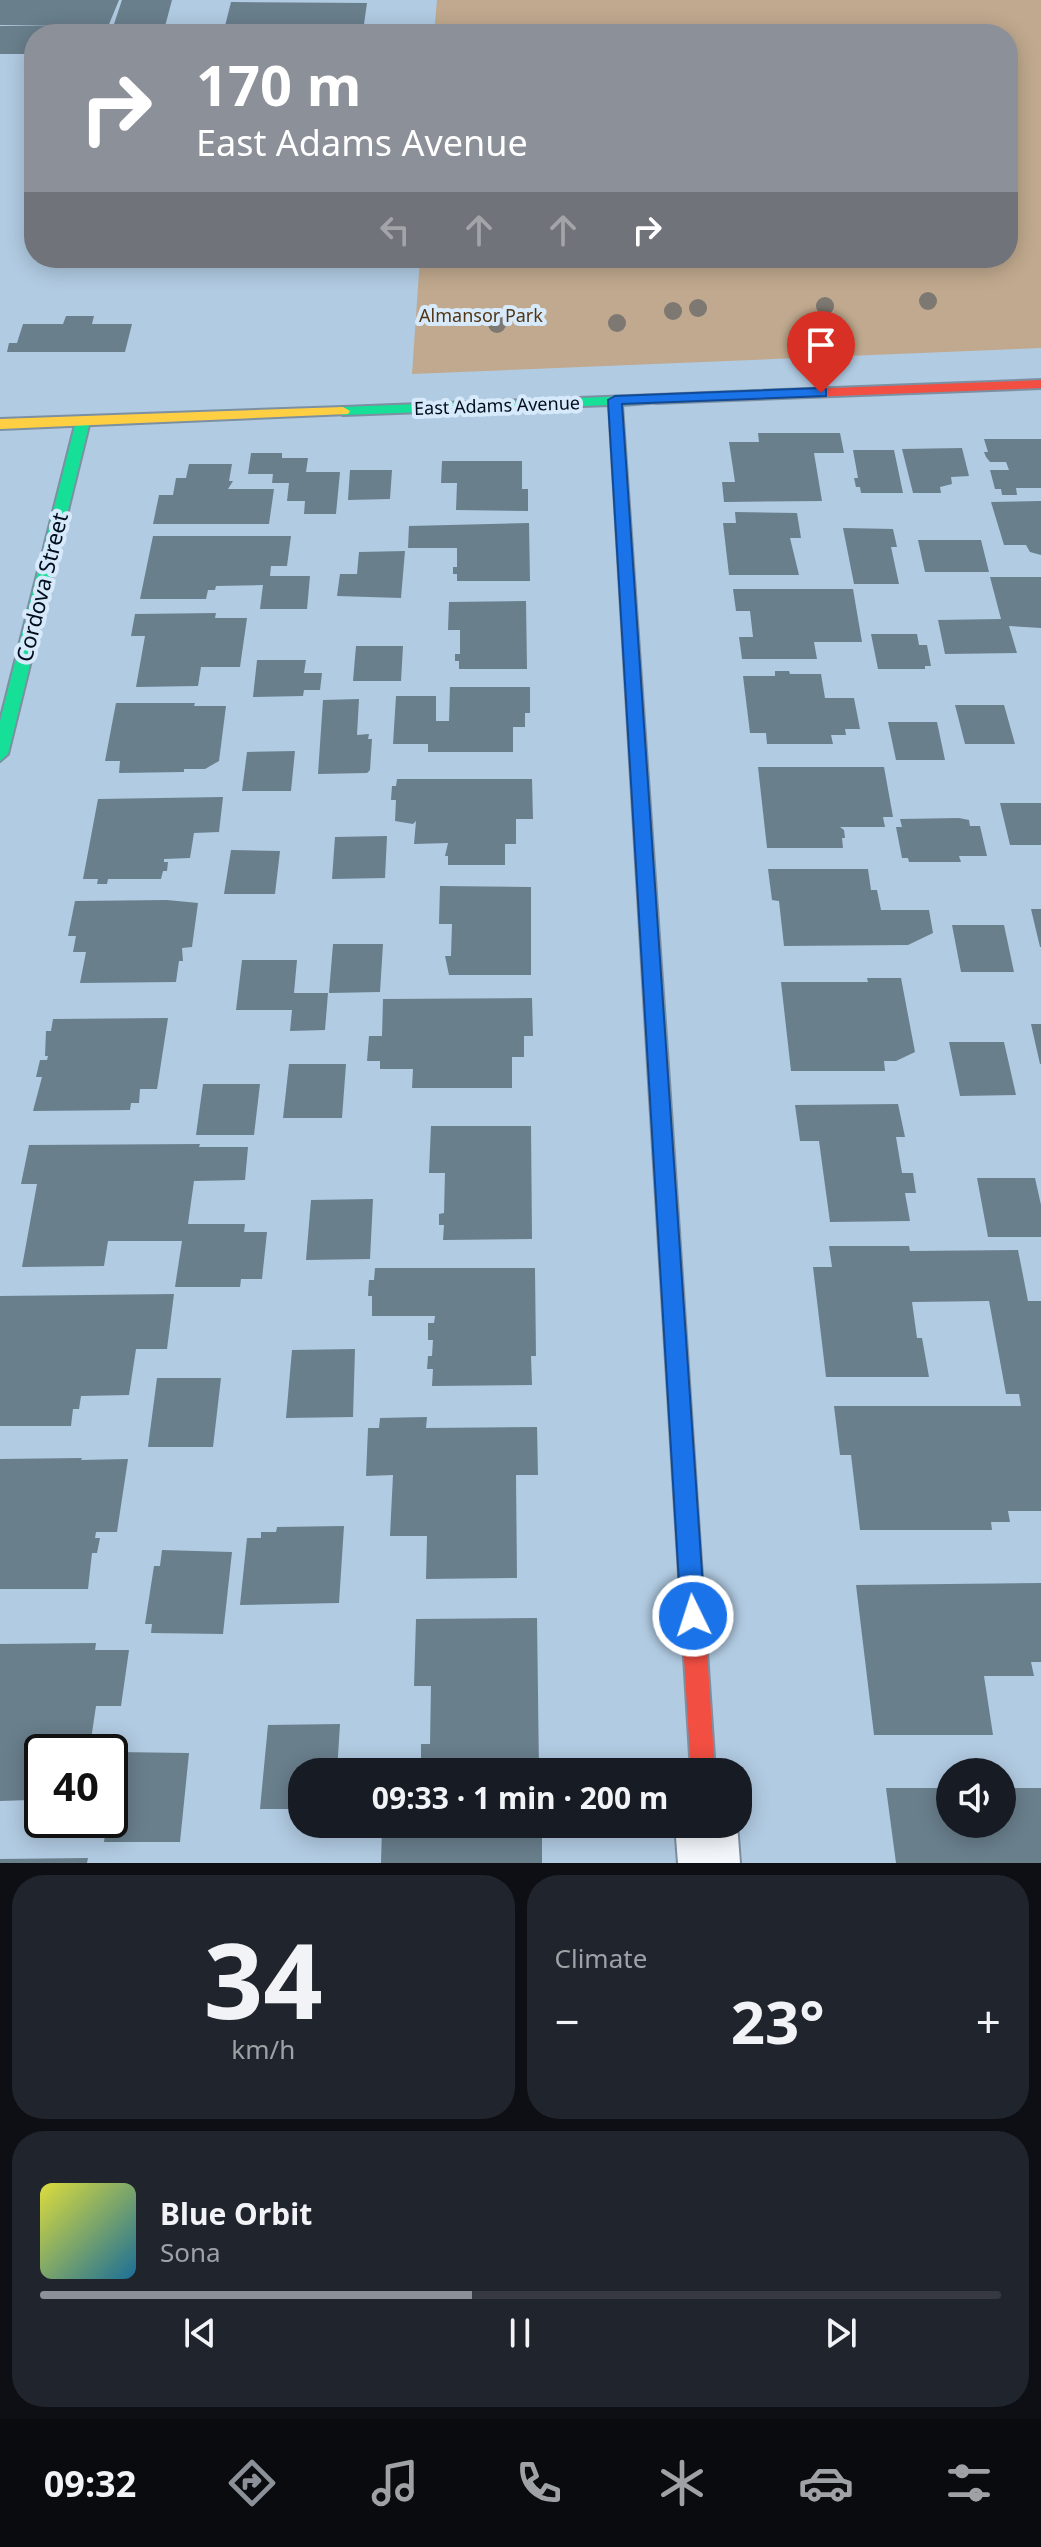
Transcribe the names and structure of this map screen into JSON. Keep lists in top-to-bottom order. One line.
{"streets":{"street":["East Adams Avenue","Cordova Street"]},"crossings":[["East Adams Avenue","Cordova Street"]],"parks":["Almansor Park"],"page":{"turn":["170 m","East Adams Avenue"],"limit":"40","trip":"09:33 · 1 min · 200 m","tile":[["34","km/h"],"Climate"],"heat":["−","23°","+"],"song":["Blue Orbit","Sona"],"tabs":"09:32"}}
